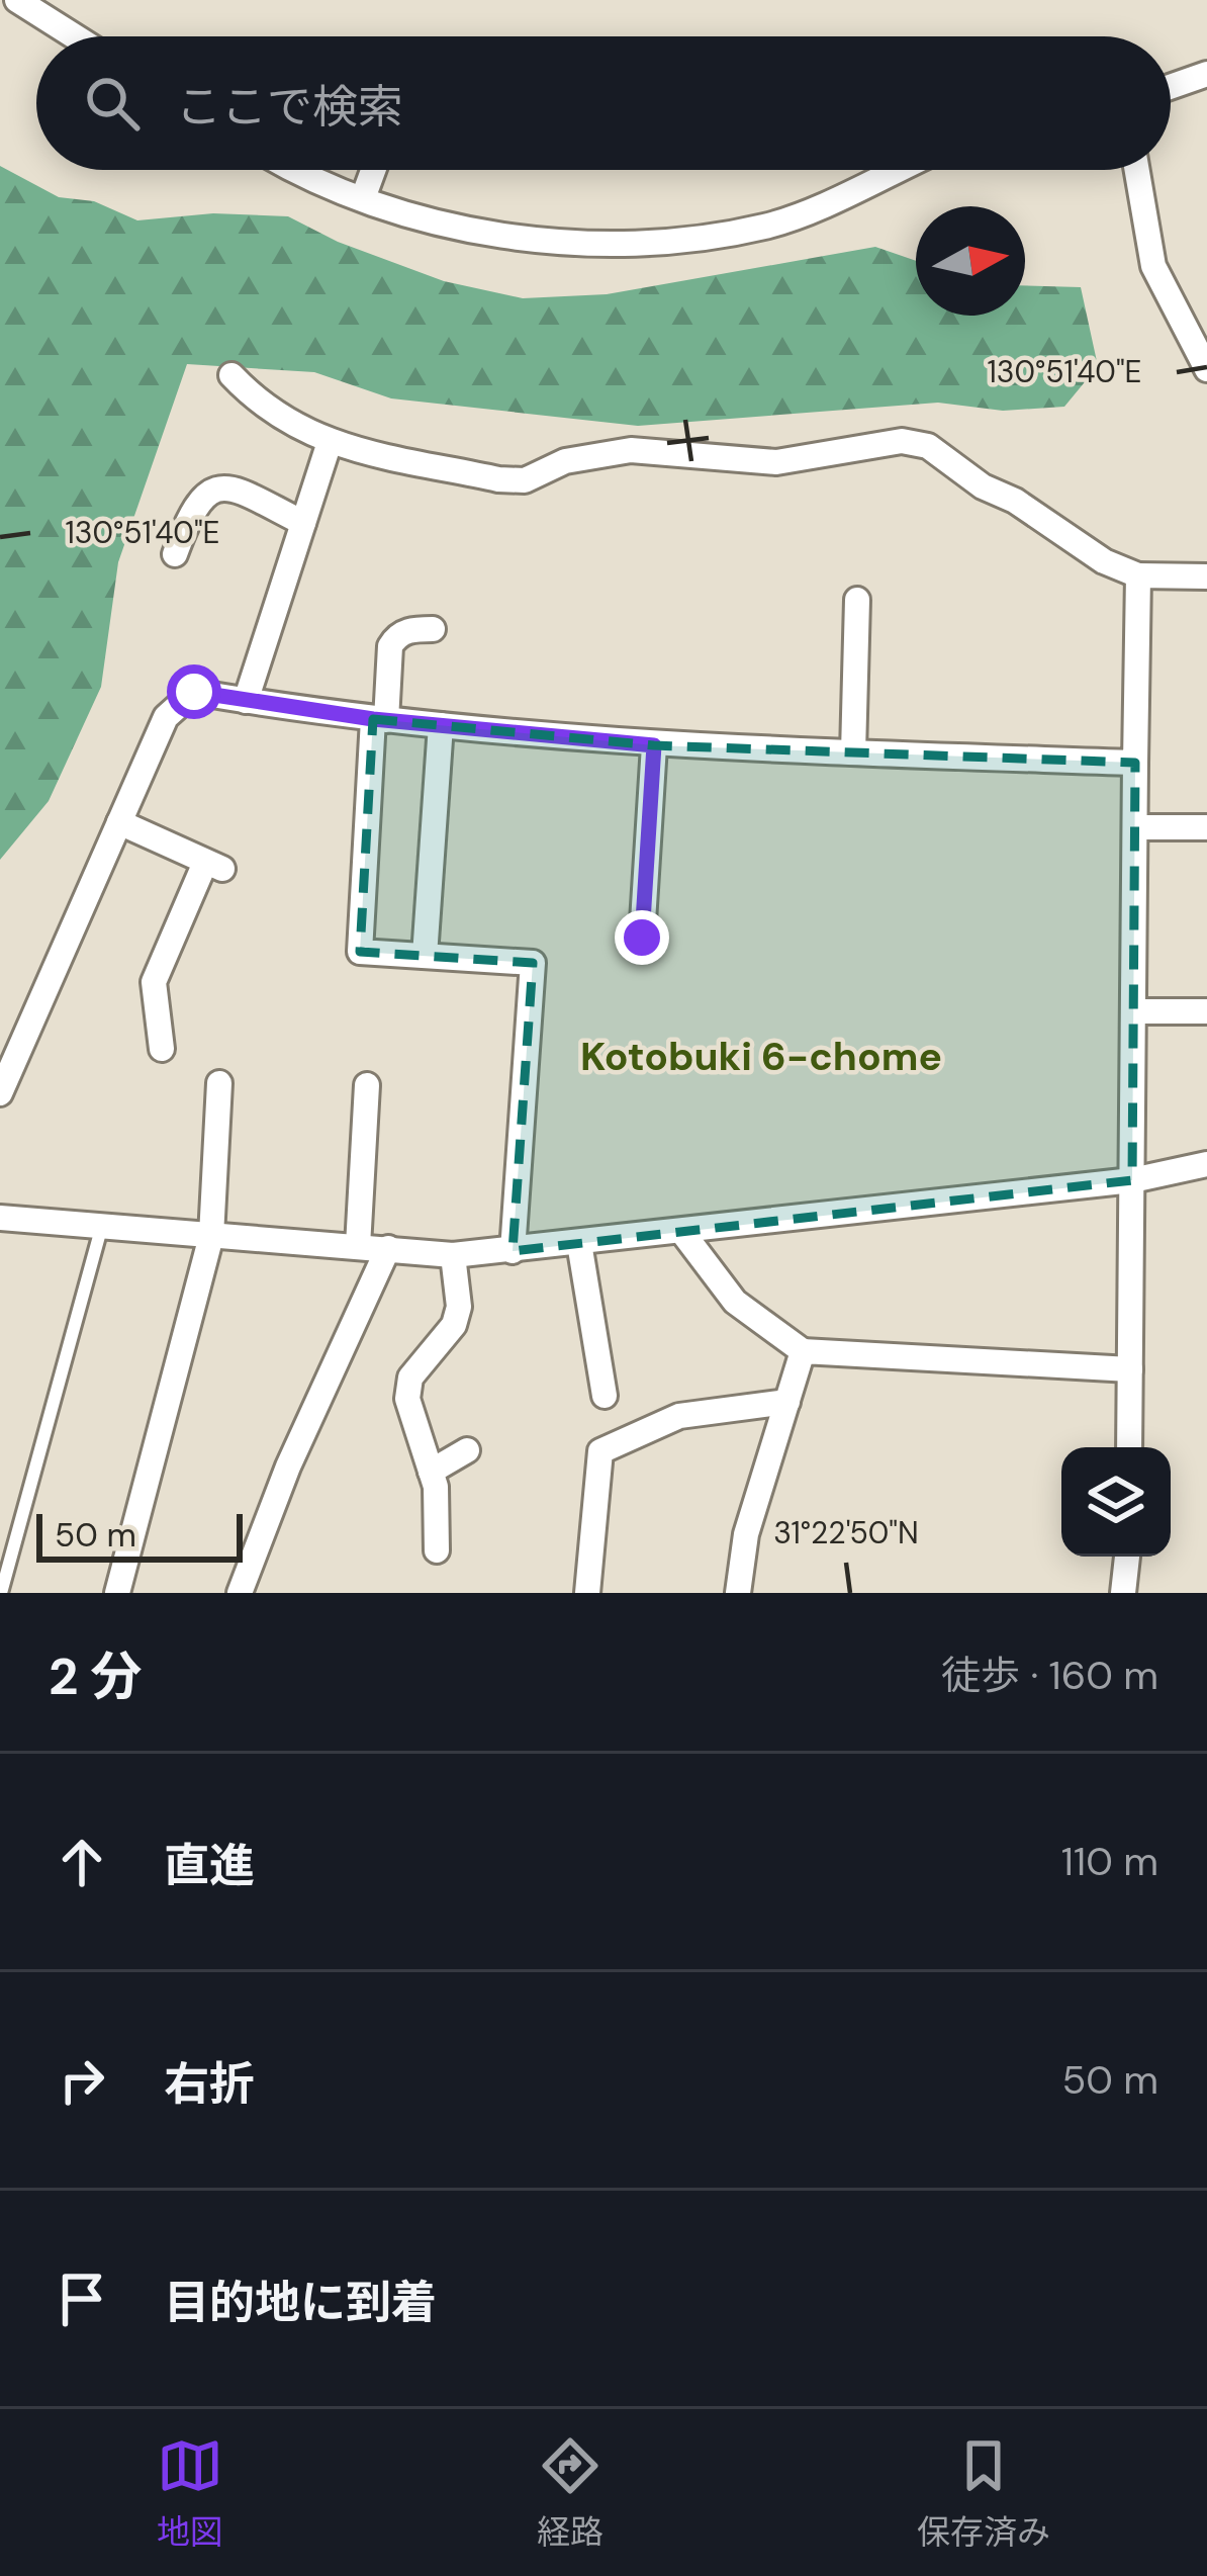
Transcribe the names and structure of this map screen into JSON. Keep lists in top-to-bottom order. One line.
{"districts":["Kotobuki 6-chome"],"scale_bar":"50 m","north":"right","page":{"search":"ここで検索","scale":"50 m","heading":["2 分","徒歩 · 160 m"],"list":[["直進","110 m"],["右折","50 m"],"目的地に到着"],"nav":["地図","経路","保存済み"]},"coordinates":["130°51'40\"E","31°22'50\"N"]}
